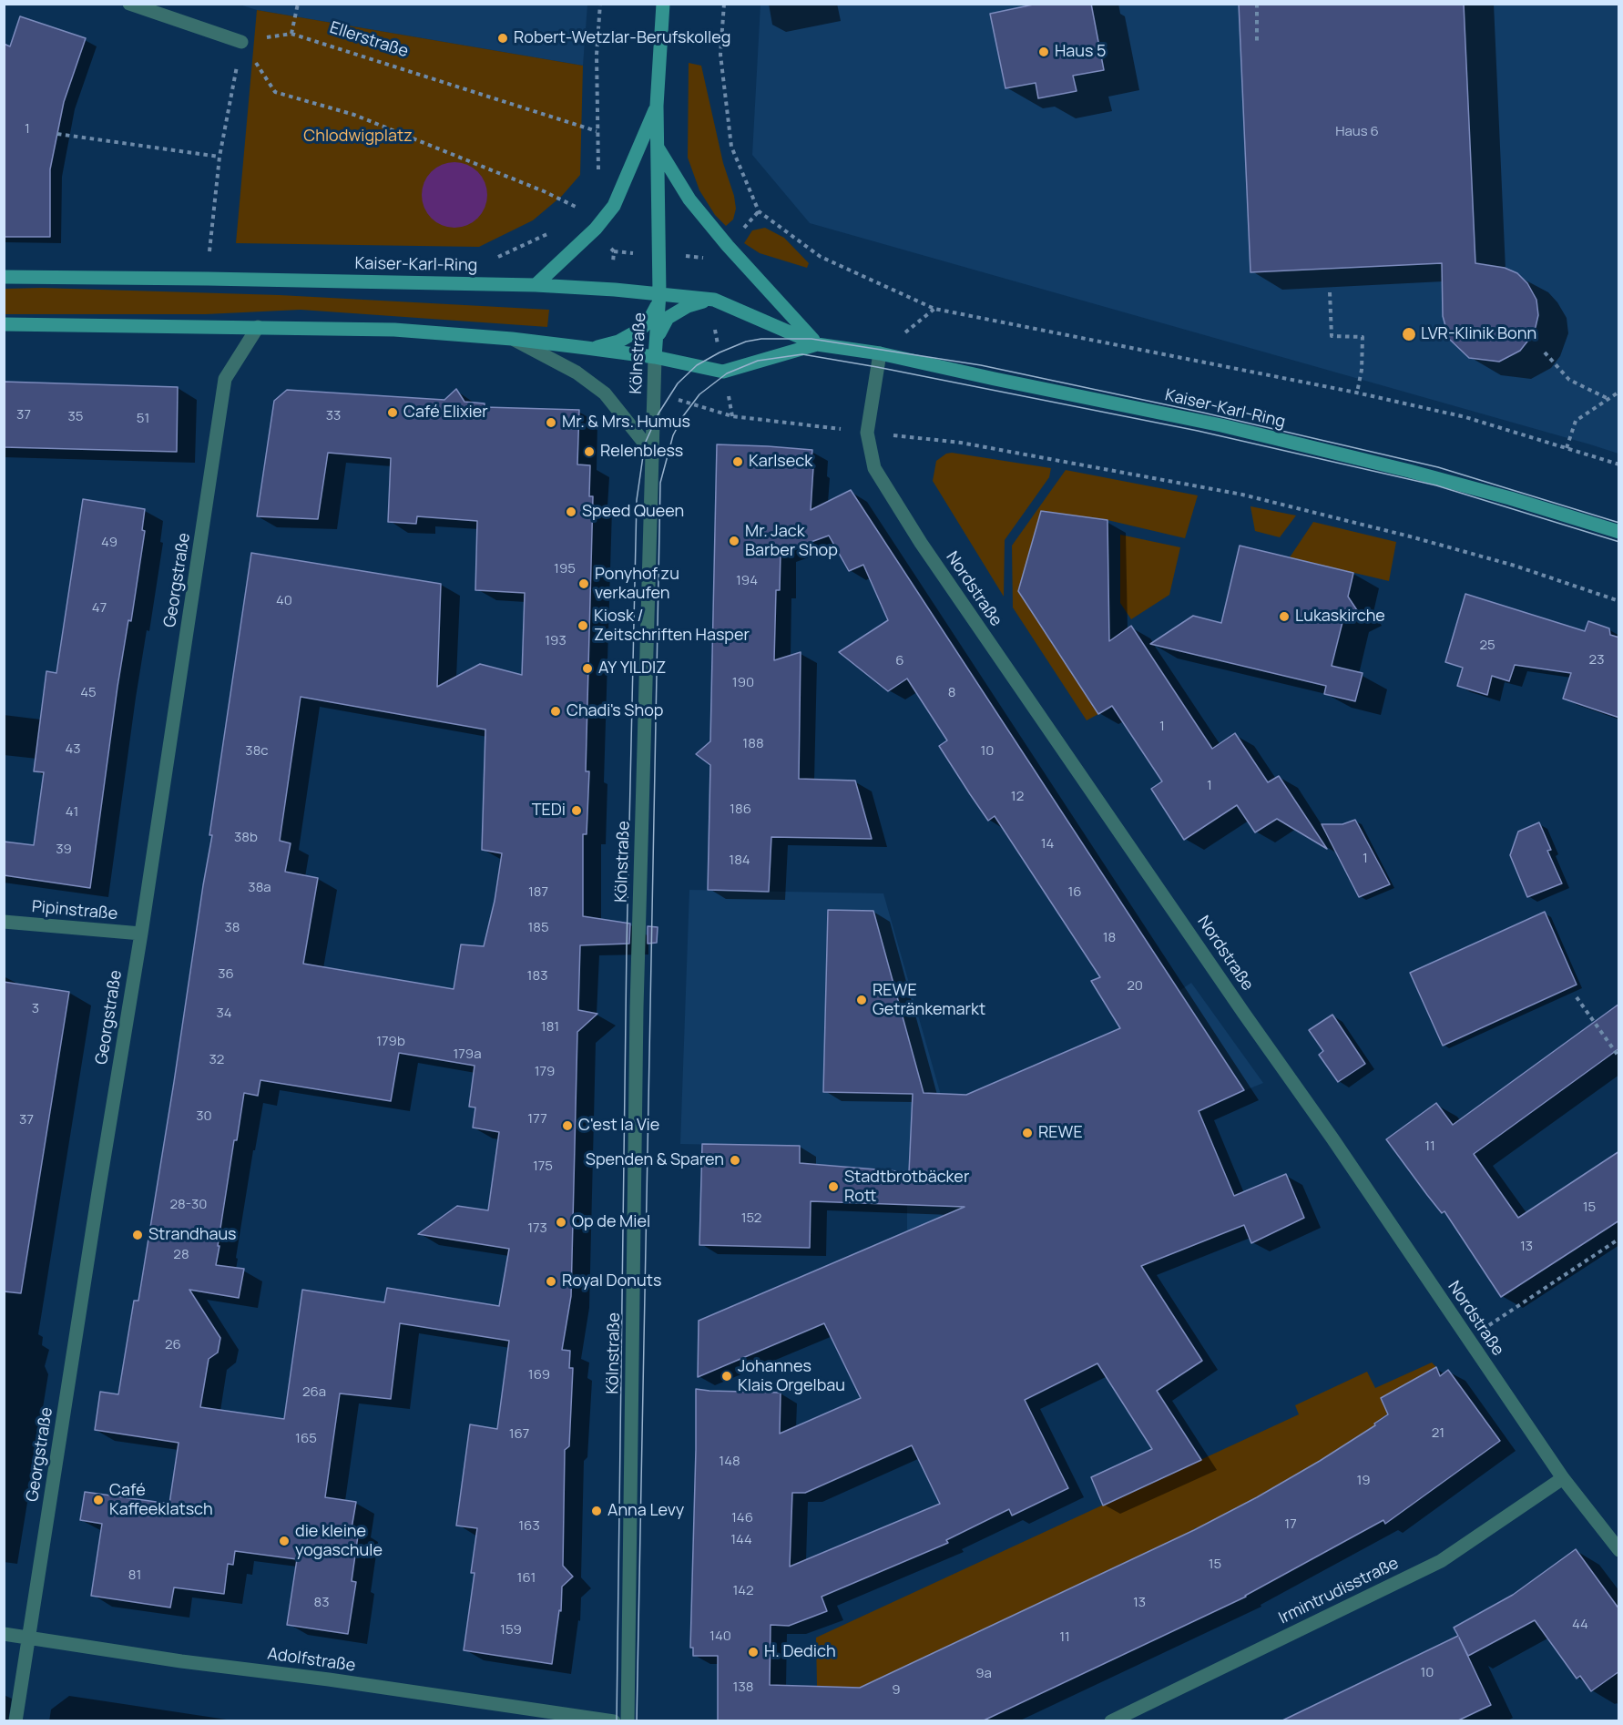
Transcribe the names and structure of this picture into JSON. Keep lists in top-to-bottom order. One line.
{"streets":{"main road":["Kaiser-Karl-Ring","Kölnstraße"],"street":["Georgstraße","Nordstraße","Pipinstraße","Irmintrudisstraße","Adolfstraße"],"path":["Ellerstraße"]},"crossings":[["Kaiser-Karl-Ring","Kölnstraße"],["Kaiser-Karl-Ring","Georgstraße"],["Kaiser-Karl-Ring","Nordstraße"],["Georgstraße","Pipinstraße"],["Georgstraße","Adolfstraße"],["Nordstraße","Irmintrudisstraße"]],"parks":["Chlodwigplatz"],"places":["Robert-Wetzlar-Berufskolleg","Haus 5","LVR-Klinik Bonn","Café Elixier","Mr. & Mrs. Humus","Relenbless","Karlseck","Speed Queen","Mr. Jack Barber Shop","Ponyhof zu verkaufen","Lukaskirche","Kiosk / Zeitschriften Hasper","AY YILDIZ","Chadi's Shop","TEDi","REWE Getränkemarkt","C'est la Vie","REWE","Spenden & Sparen","Stadtbrotbäcker Rott","Op de Miel","Strandhaus","Royal Donuts","Johannes Klais Orgelbau","Café Kaffeeklatsch","Anna Levy","die kleine yogaschule","H. Dedich"],"house_numbers":["1","Haus 6","37","33","35","51","49","195","194","40","47","193","25","23","6","190","45","8","1","188","43","38c","10","1","12","186","41","38b","14","39","1","184","38a","187","16","38","185","18","36","183","20","3","34","181","179b","179a","32","179","30","177","37","11","175","28-30","15","152","173","13","28","26","169","26a","21","167","165","148","19","146","17","163","144","15","81","161","142","83","13","44","159","140","11","10","9a","138","9"]}
